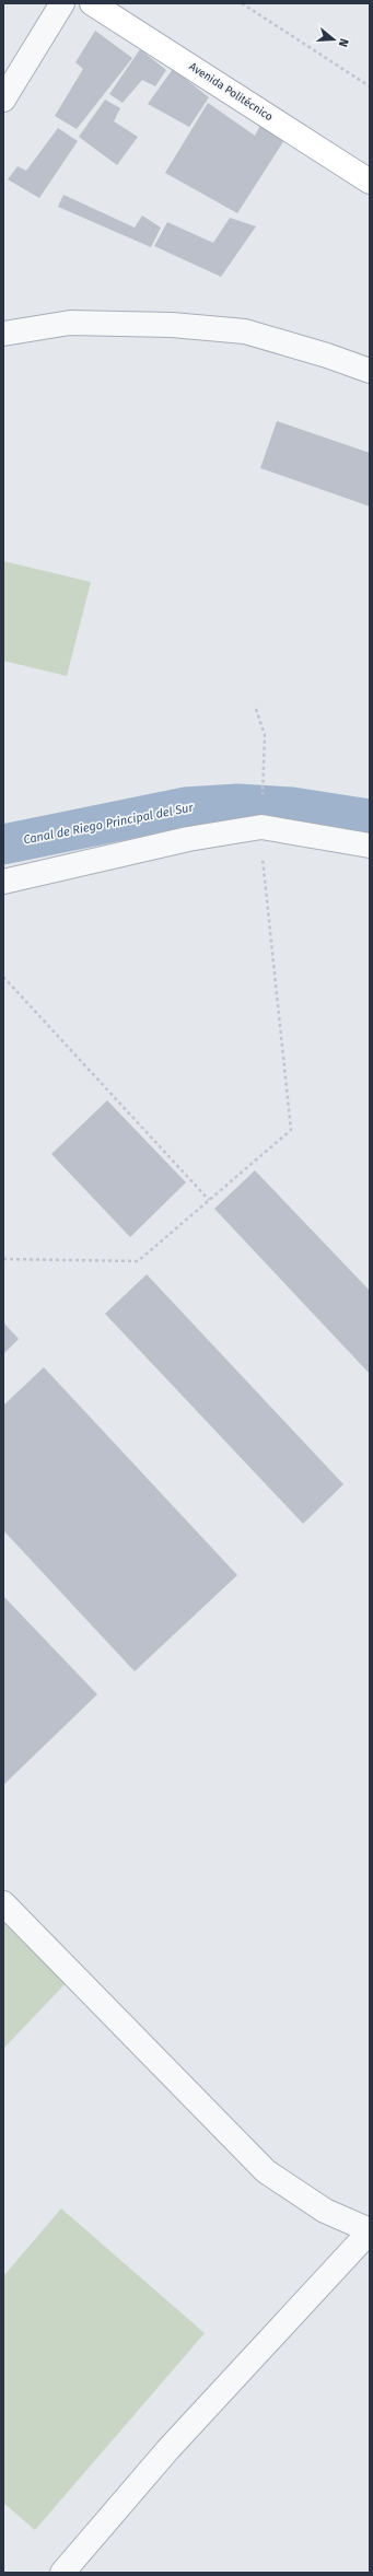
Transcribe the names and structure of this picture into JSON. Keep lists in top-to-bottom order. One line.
{"streets":{"main road":["Avenida Politécnico"]},"water":["Canal de Riego Principal del Sur"],"north":"right"}
